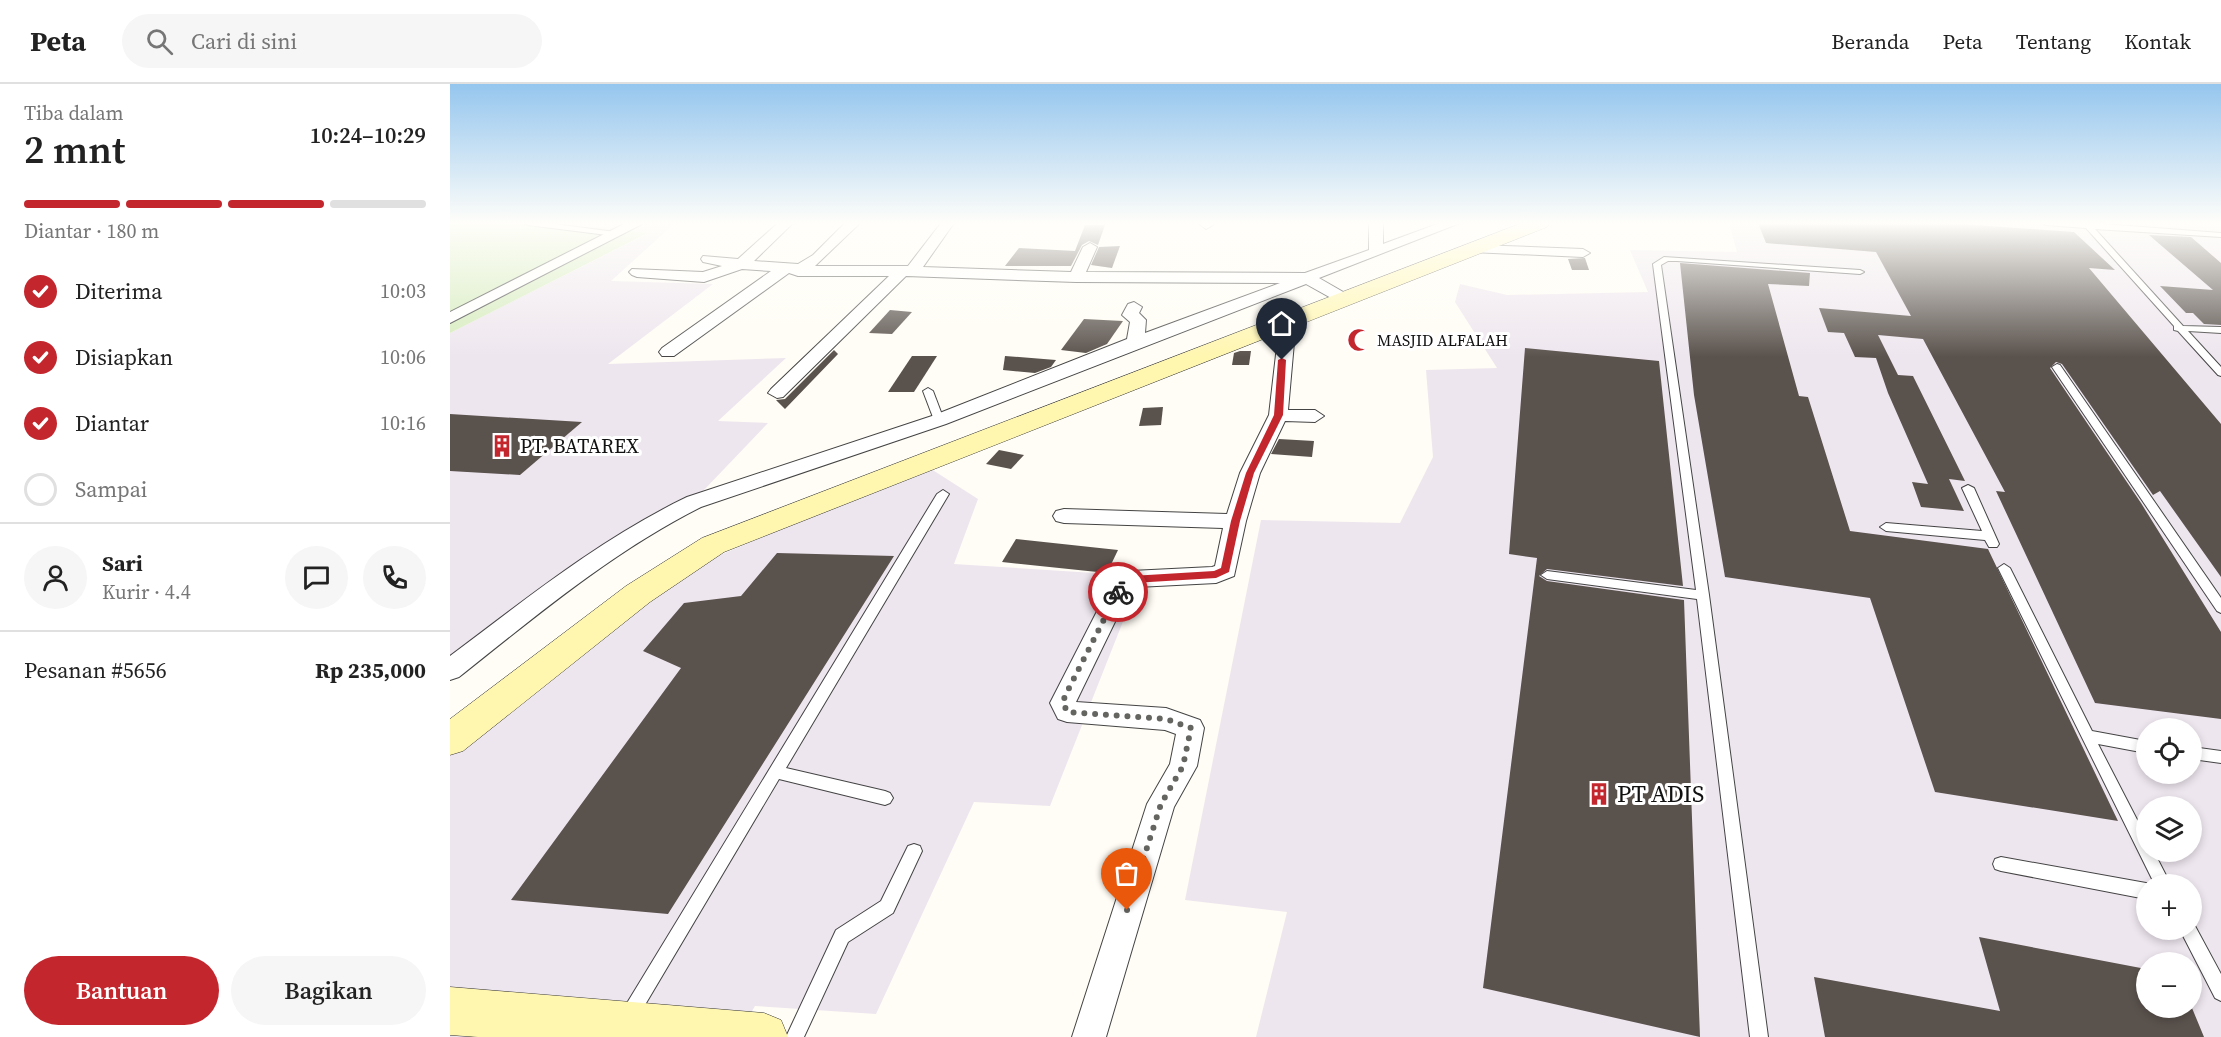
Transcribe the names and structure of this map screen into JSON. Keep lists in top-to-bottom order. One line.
{"places":{"mosque":["MASJID ALFALAH"],"building":["PT. BATAREX","PT ADIS"]},"page":{"header":"Peta","search":"Cari di sini","nav":["Beranda","Peta","Tentang","Kontak"],"heading":["2 mnt","Tiba dalam","10:24–10:29"],"panel":["Sari","Kurir · 4.4","Pesanan #5656","Rp 235,000"],"bar":"Diantar · 180 m","list":[["Diterima","10:03"],["Disiapkan","10:06"],["Diantar","10:16"],"Sampai"],"map_buttons":["+","−"],"buttons":["Bantuan","Bagikan"]}}
